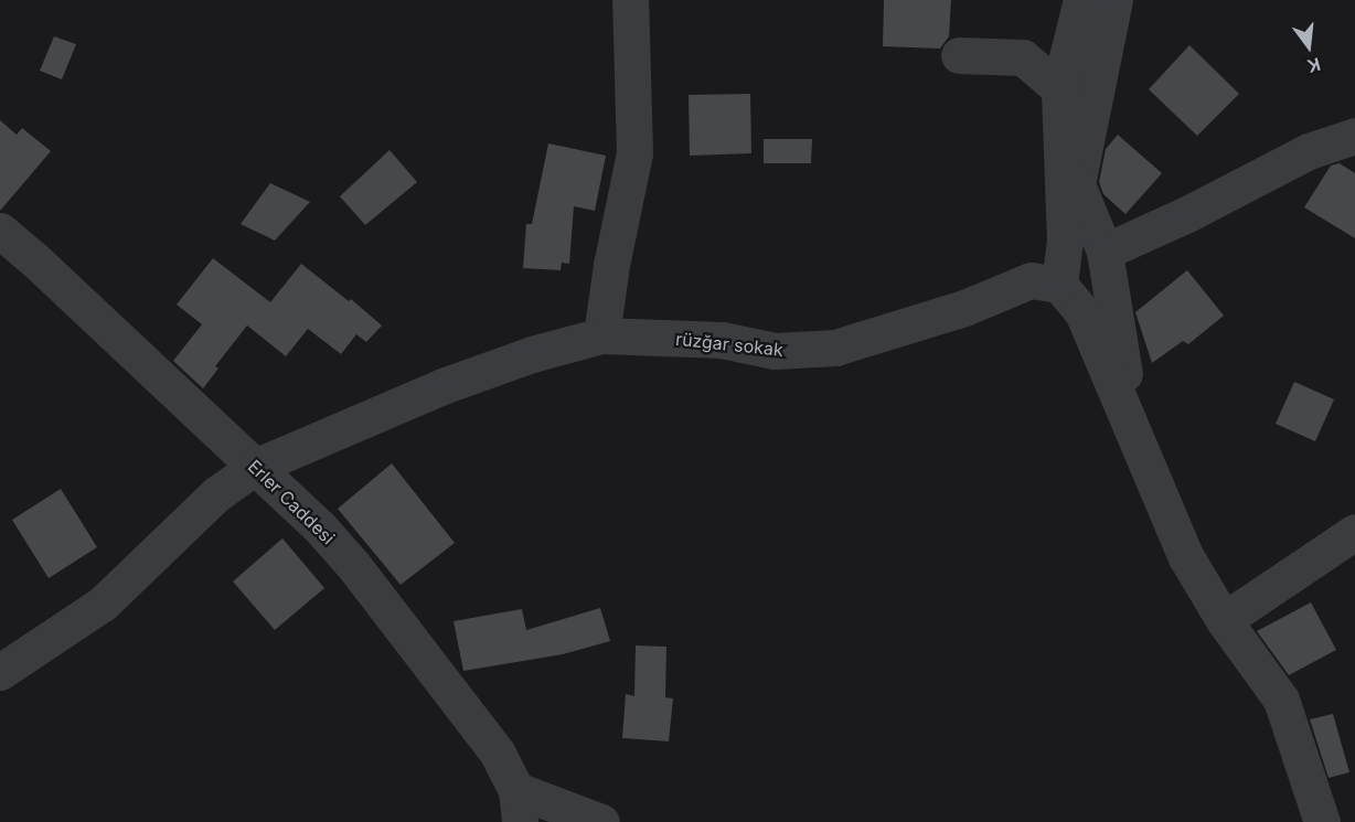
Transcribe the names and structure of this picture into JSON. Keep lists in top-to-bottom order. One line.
{"streets":{"street":["rüzğar sokak","Erler Caddesi"]},"crossings":[["rüzğar sokak","Erler Caddesi"]],"north":"bottom"}
